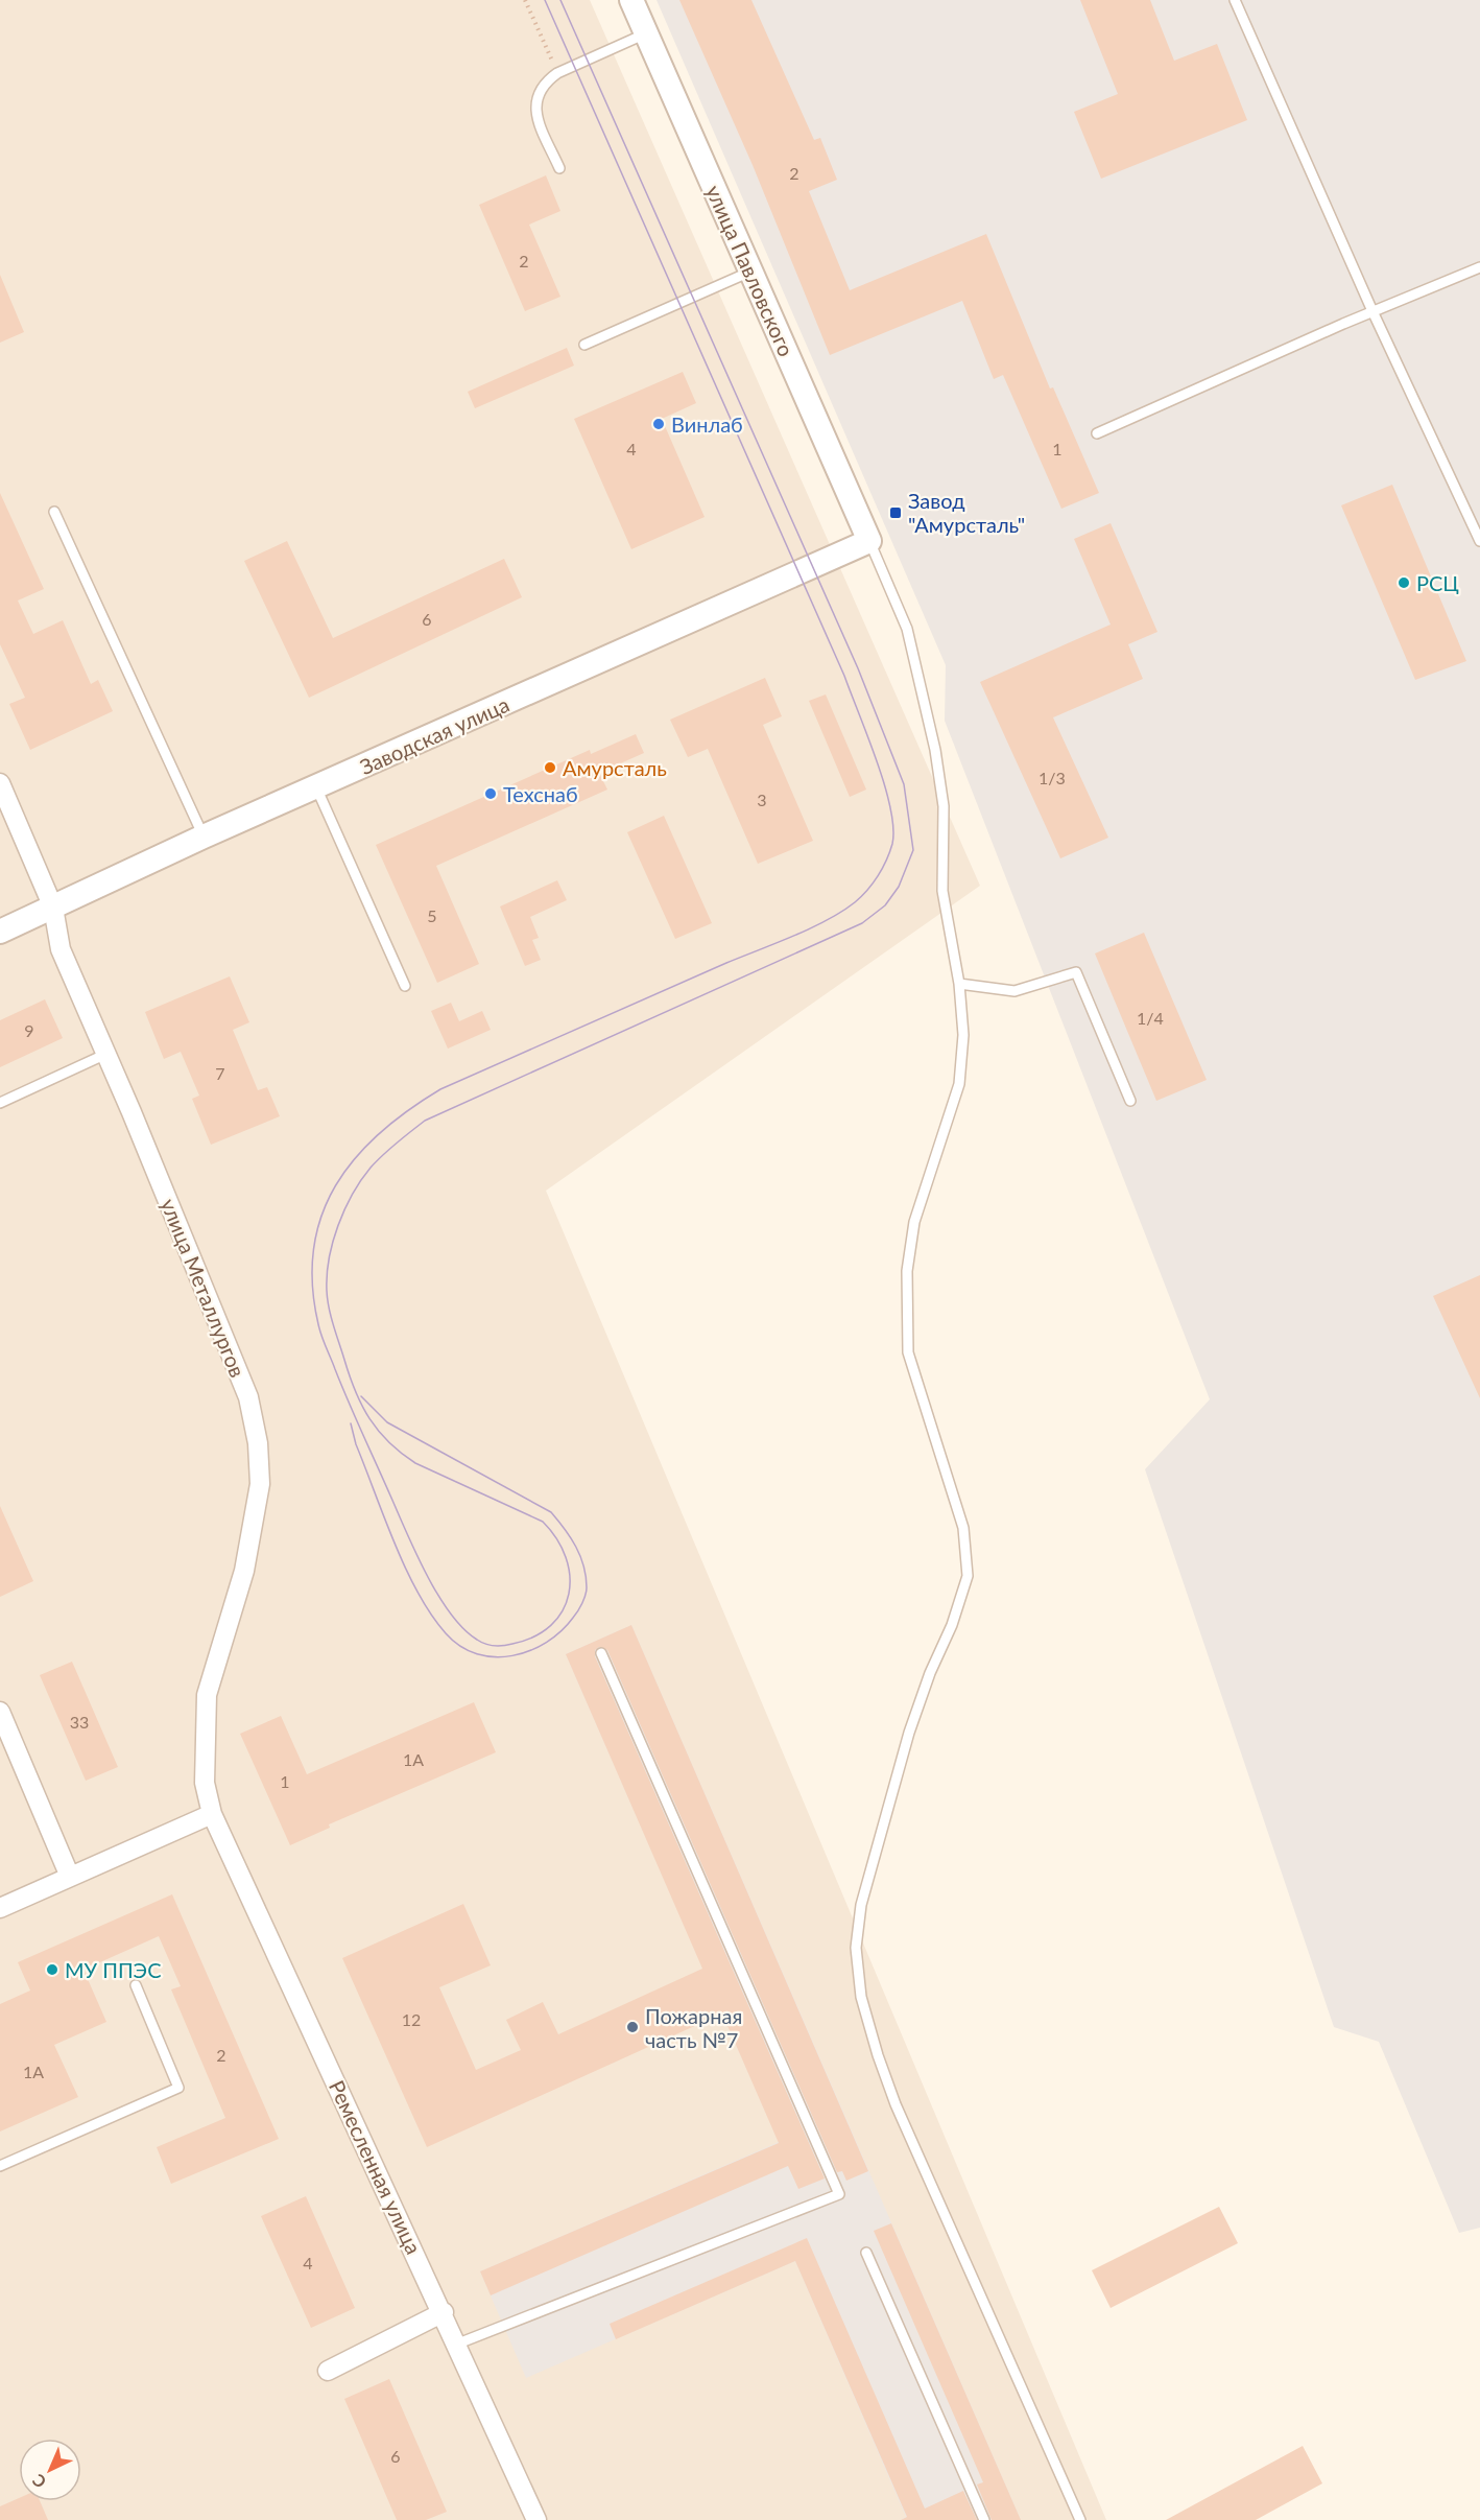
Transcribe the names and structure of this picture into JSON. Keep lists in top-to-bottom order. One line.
{"streets":{"street":["улица Павловского","Заводская улица","улица Металлургов","Ремесленная улица"]},"crossings":[["улица Павловского","Заводская улица"],["Заводская улица","улица Металлургов"],["улица Металлургов","Ремесленная улица"]],"places":{"other":["Винлаб","РСЦ","Амурсталь","Техснаб","МУ ППЭС","Пожарная часть №7"],"transit":["Завод \"Амурсталь\""]},"house_numbers":["2","2","4","1","6","1/3","3","5","1/4","9","7","33","1А","1","12","2","1А","4","6"],"north":"bottom left"}
